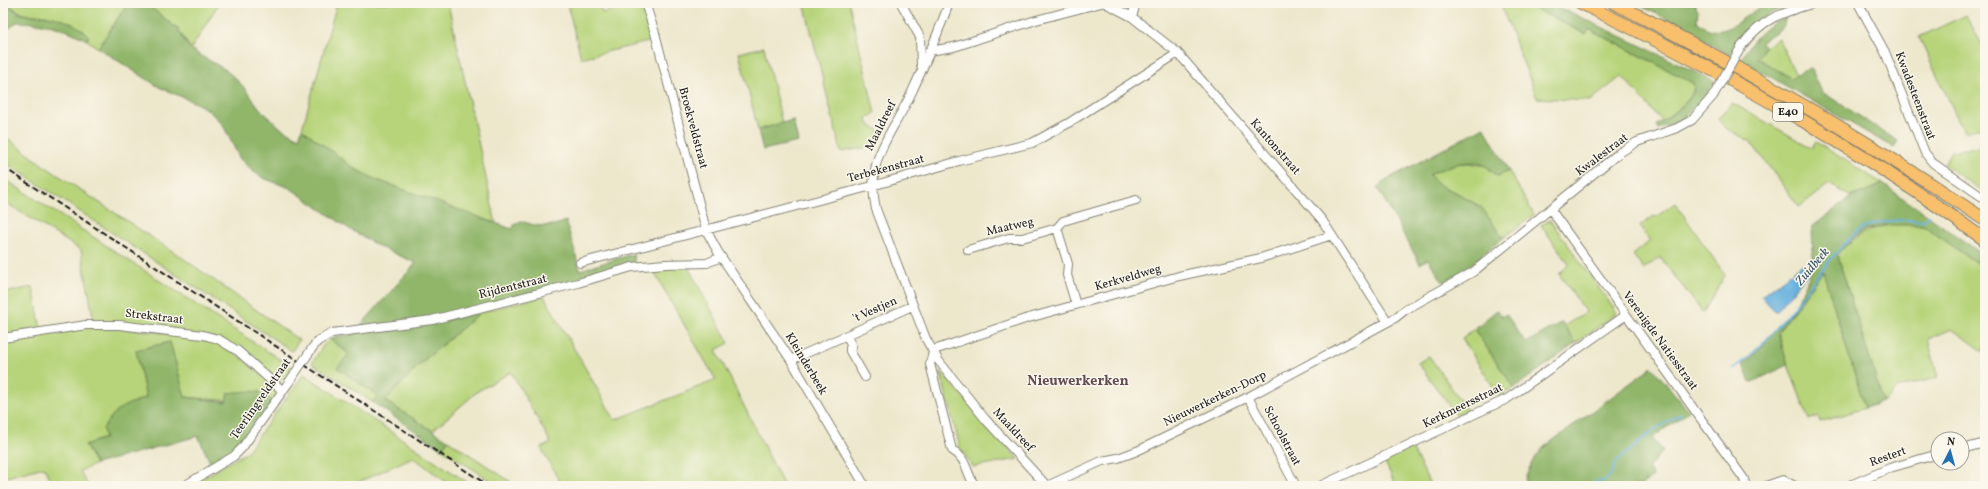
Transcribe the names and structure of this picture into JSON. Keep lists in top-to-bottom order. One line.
{"streets":{"highway":["E40"],"street":["Kwadesteenstraat","Maaldreef","Broekveldstraat","Kantonstraat","Kwalestraat","Terbekenstraat","Maatweg","Kerkveldweg","Rijdentstraat","'t Vestjen","Strekstraat","Verenigde Natiesstraat","Kleinderbeek","Teerlingveldstraat","Nieuwerkerken-Dorp","Kerkmeersstraat","Schoolstraat","Restert"]},"crossings":[["Maaldreef","Terbekenstraat"],["Maaldreef","Kerkveldweg"],["Maaldreef","'t Vestjen"],["Maaldreef","Nieuwerkerken-Dorp"],["Broekveldstraat","Terbekenstraat"],["Broekveldstraat","Rijdentstraat"],["Broekveldstraat","Kleinderbeek"],["Kantonstraat","Kwalestraat"],["Kantonstraat","Terbekenstraat"],["Kantonstraat","Kerkveldweg"],["Kantonstraat","Nieuwerkerken-Dorp"],["Kwalestraat","Verenigde Natiesstraat"],["Kwalestraat","Nieuwerkerken-Dorp"],["Rijdentstraat","Kleinderbeek"],["Rijdentstraat","Teerlingveldstraat"],["'t Vestjen","Kleinderbeek"],["Strekstraat","Teerlingveldstraat"],["Verenigde Natiesstraat","Kerkmeersstraat"],["Nieuwerkerken-Dorp","Schoolstraat"]],"districts":["Nieuwerkerken"],"water":["Zuidbeek"],"north":"top"}
